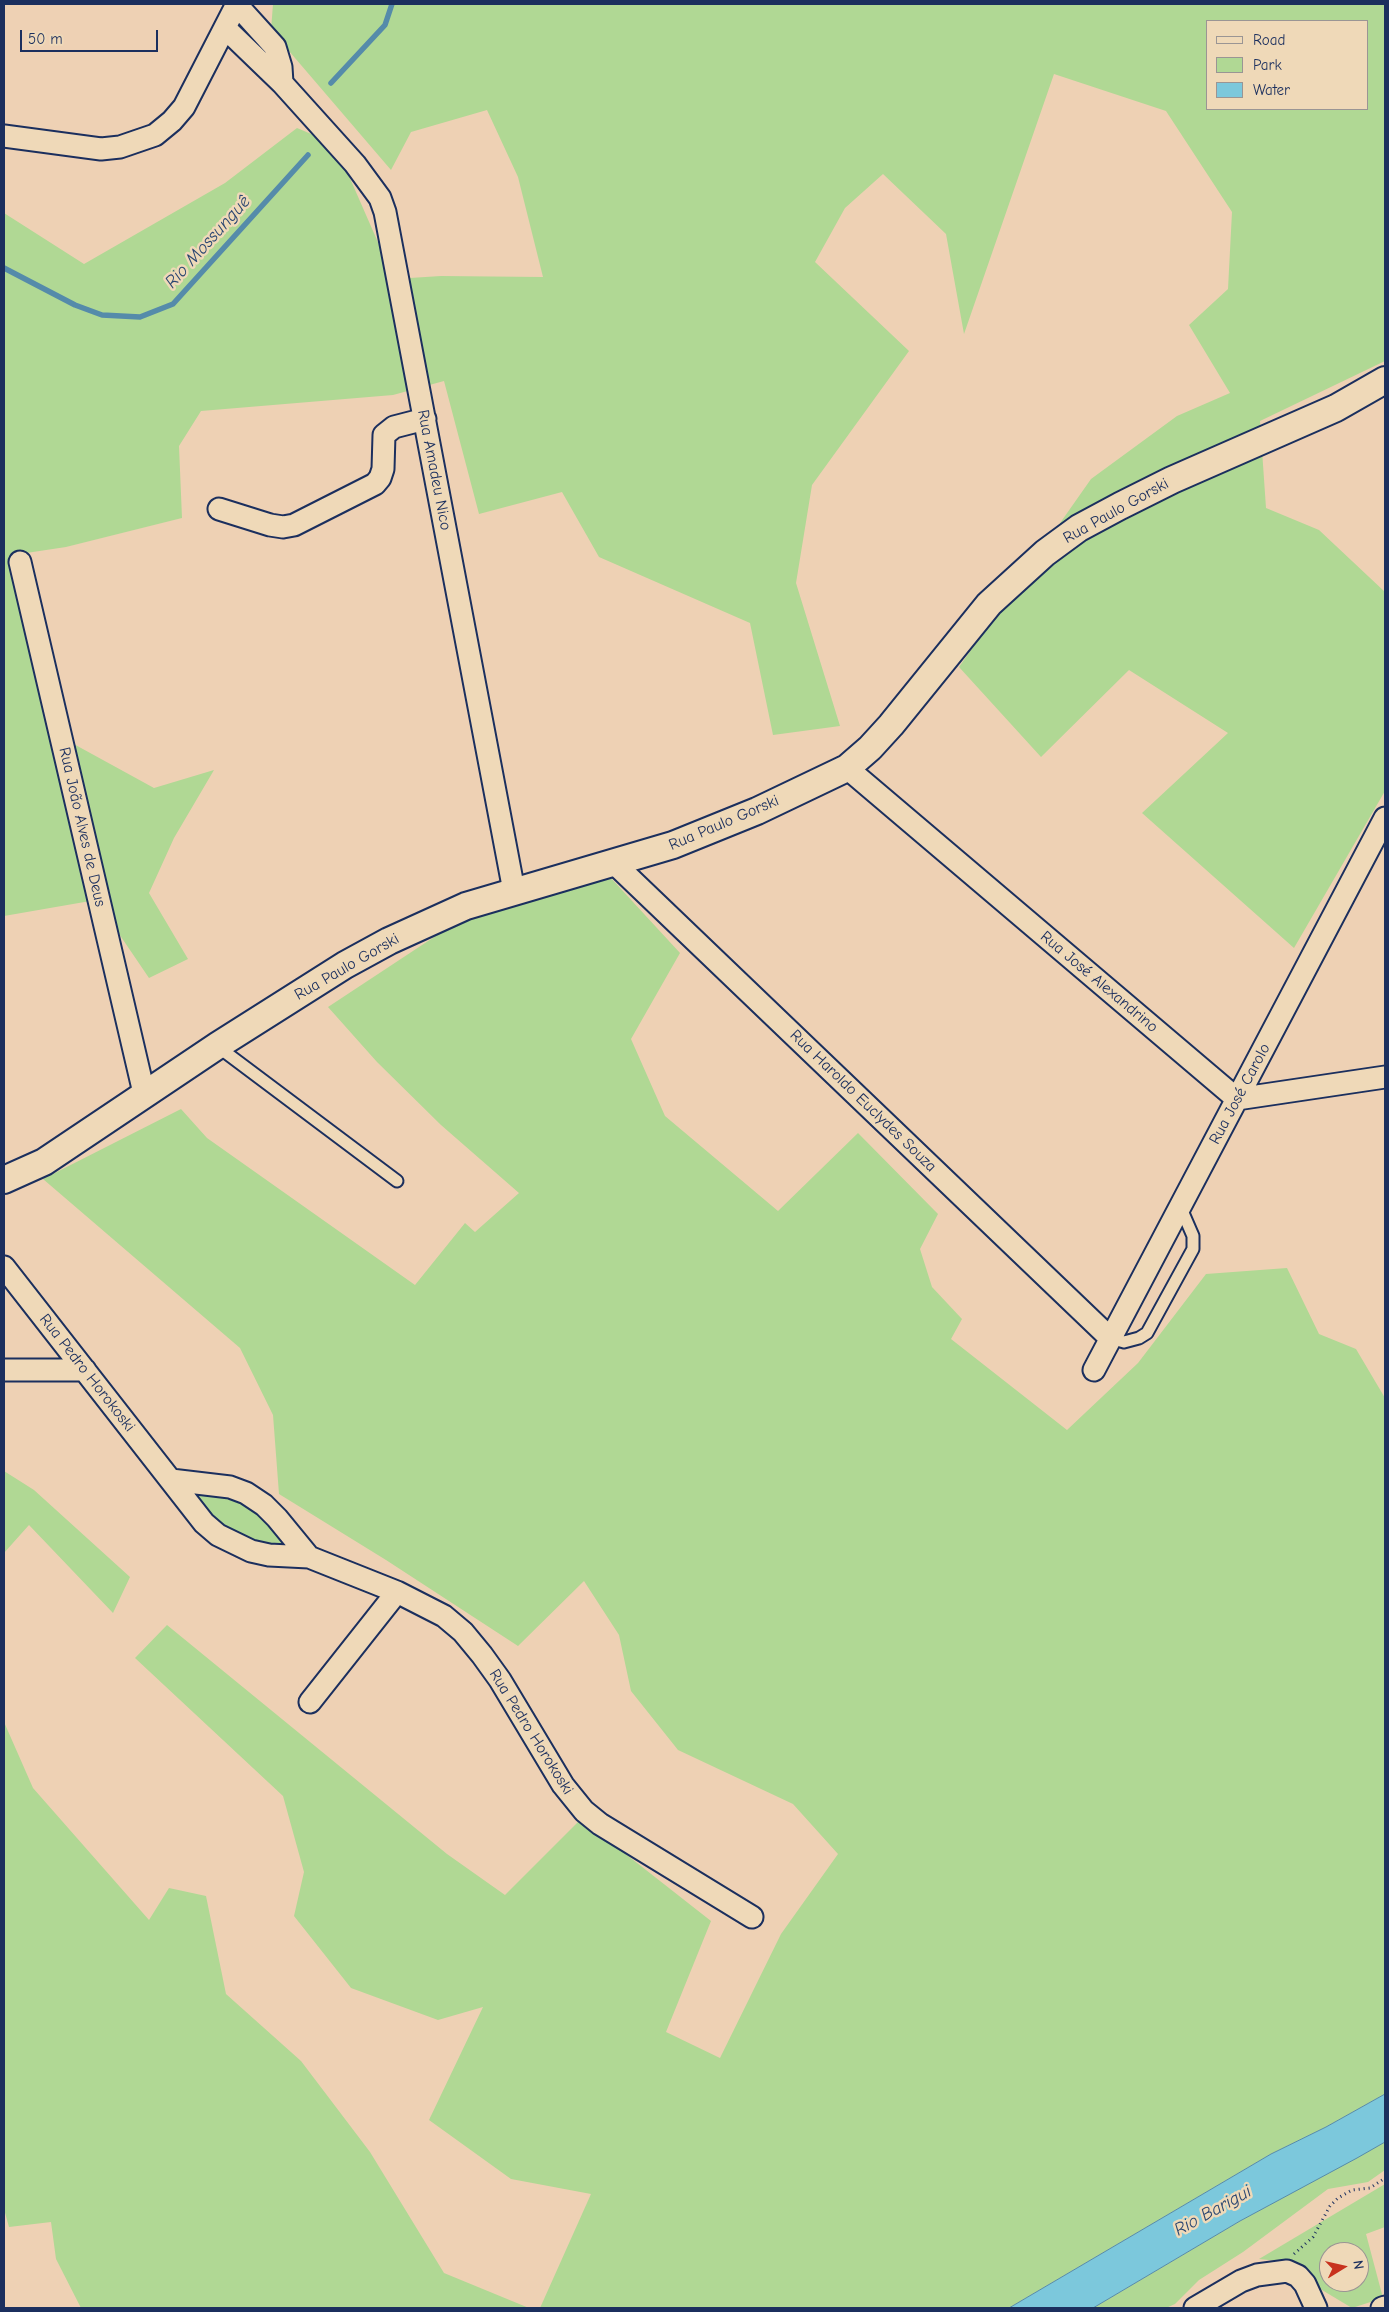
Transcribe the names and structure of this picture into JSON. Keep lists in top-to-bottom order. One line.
{"streets":{"street":["Rua Amadeu Nico","Rua Paulo Gorski","Rua João Alves de Deus","Rua José Alexandrino","Rua José Carolo","Rua Haroldo Euclydes Souza","Rua Pedro Horokoski"]},"crossings":[["Rua Amadeu Nico","Rua Paulo Gorski"],["Rua Paulo Gorski","Rua João Alves de Deus"],["Rua Paulo Gorski","Rua José Alexandrino"],["Rua Paulo Gorski","Rua Haroldo Euclydes Souza"],["Rua José Alexandrino","Rua José Carolo"],["Rua José Carolo","Rua Haroldo Euclydes Souza"]],"water":["Rio Mossunguê","Rio Barigui"],"legend":["Road","Park","Water"],"scale_bar":"50 m","north":"right"}
